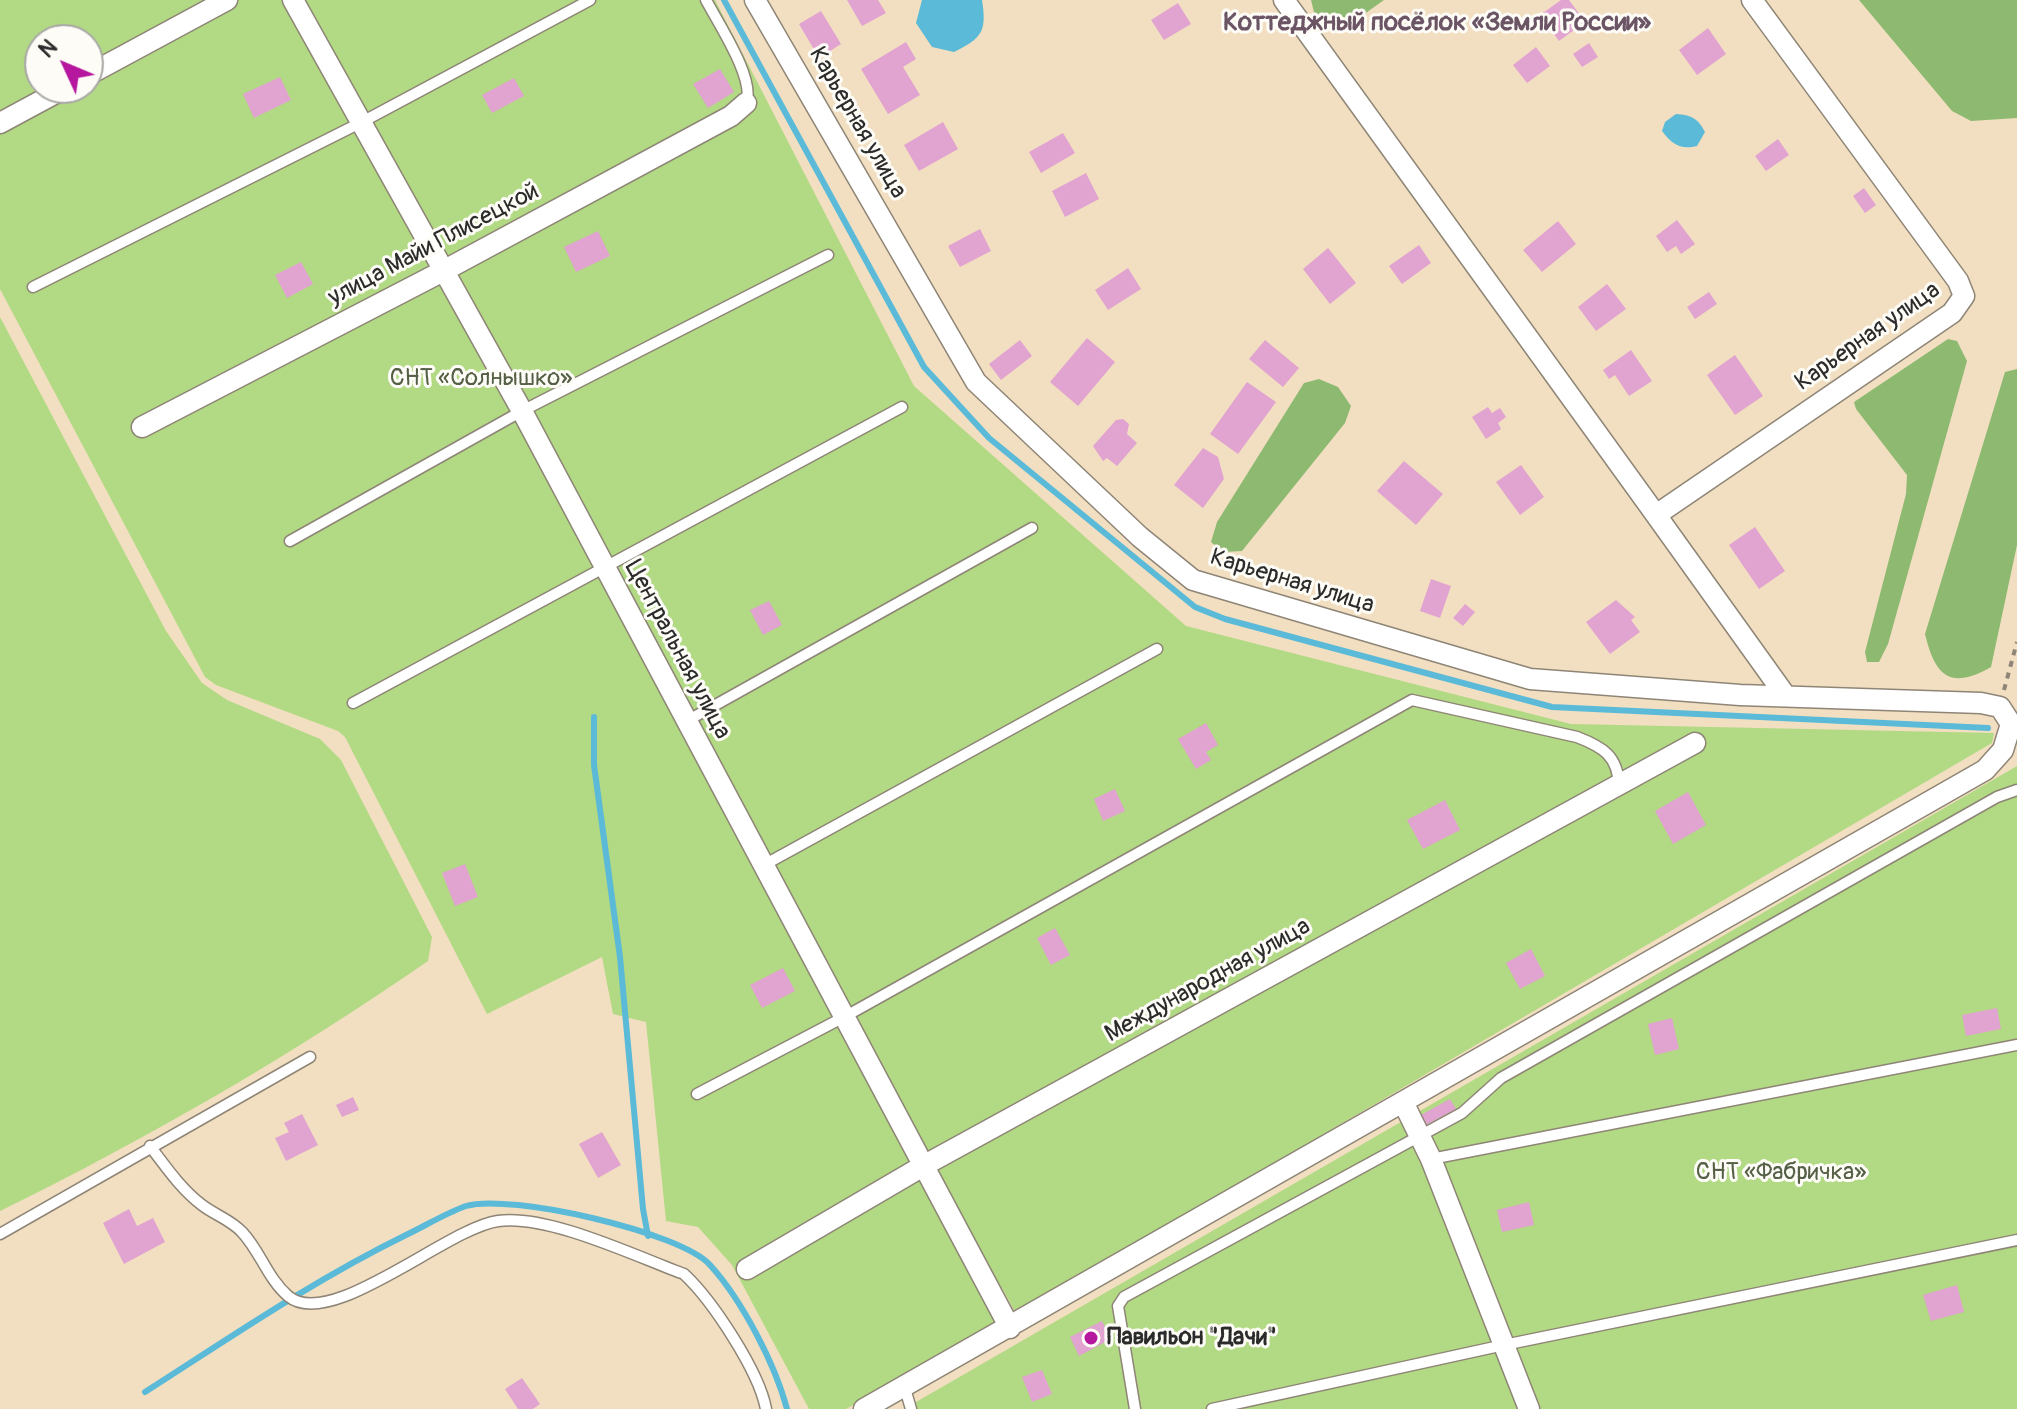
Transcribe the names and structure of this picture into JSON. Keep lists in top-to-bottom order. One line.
{"streets":{"street":["Карьерная улица","улица Майи Плисецкой","Центральная улица","Международная улица"]},"crossings":[["улица Майи Плисецкой","Центральная улица"],["Центральная улица","Международная улица"]],"districts":["Коттеджный посёлок «Земли России»"],"parks":["СНТ «Солнышко»","СНТ «Фабричка»"],"places":["Павильон \"Дачи\""],"north":"top left"}
